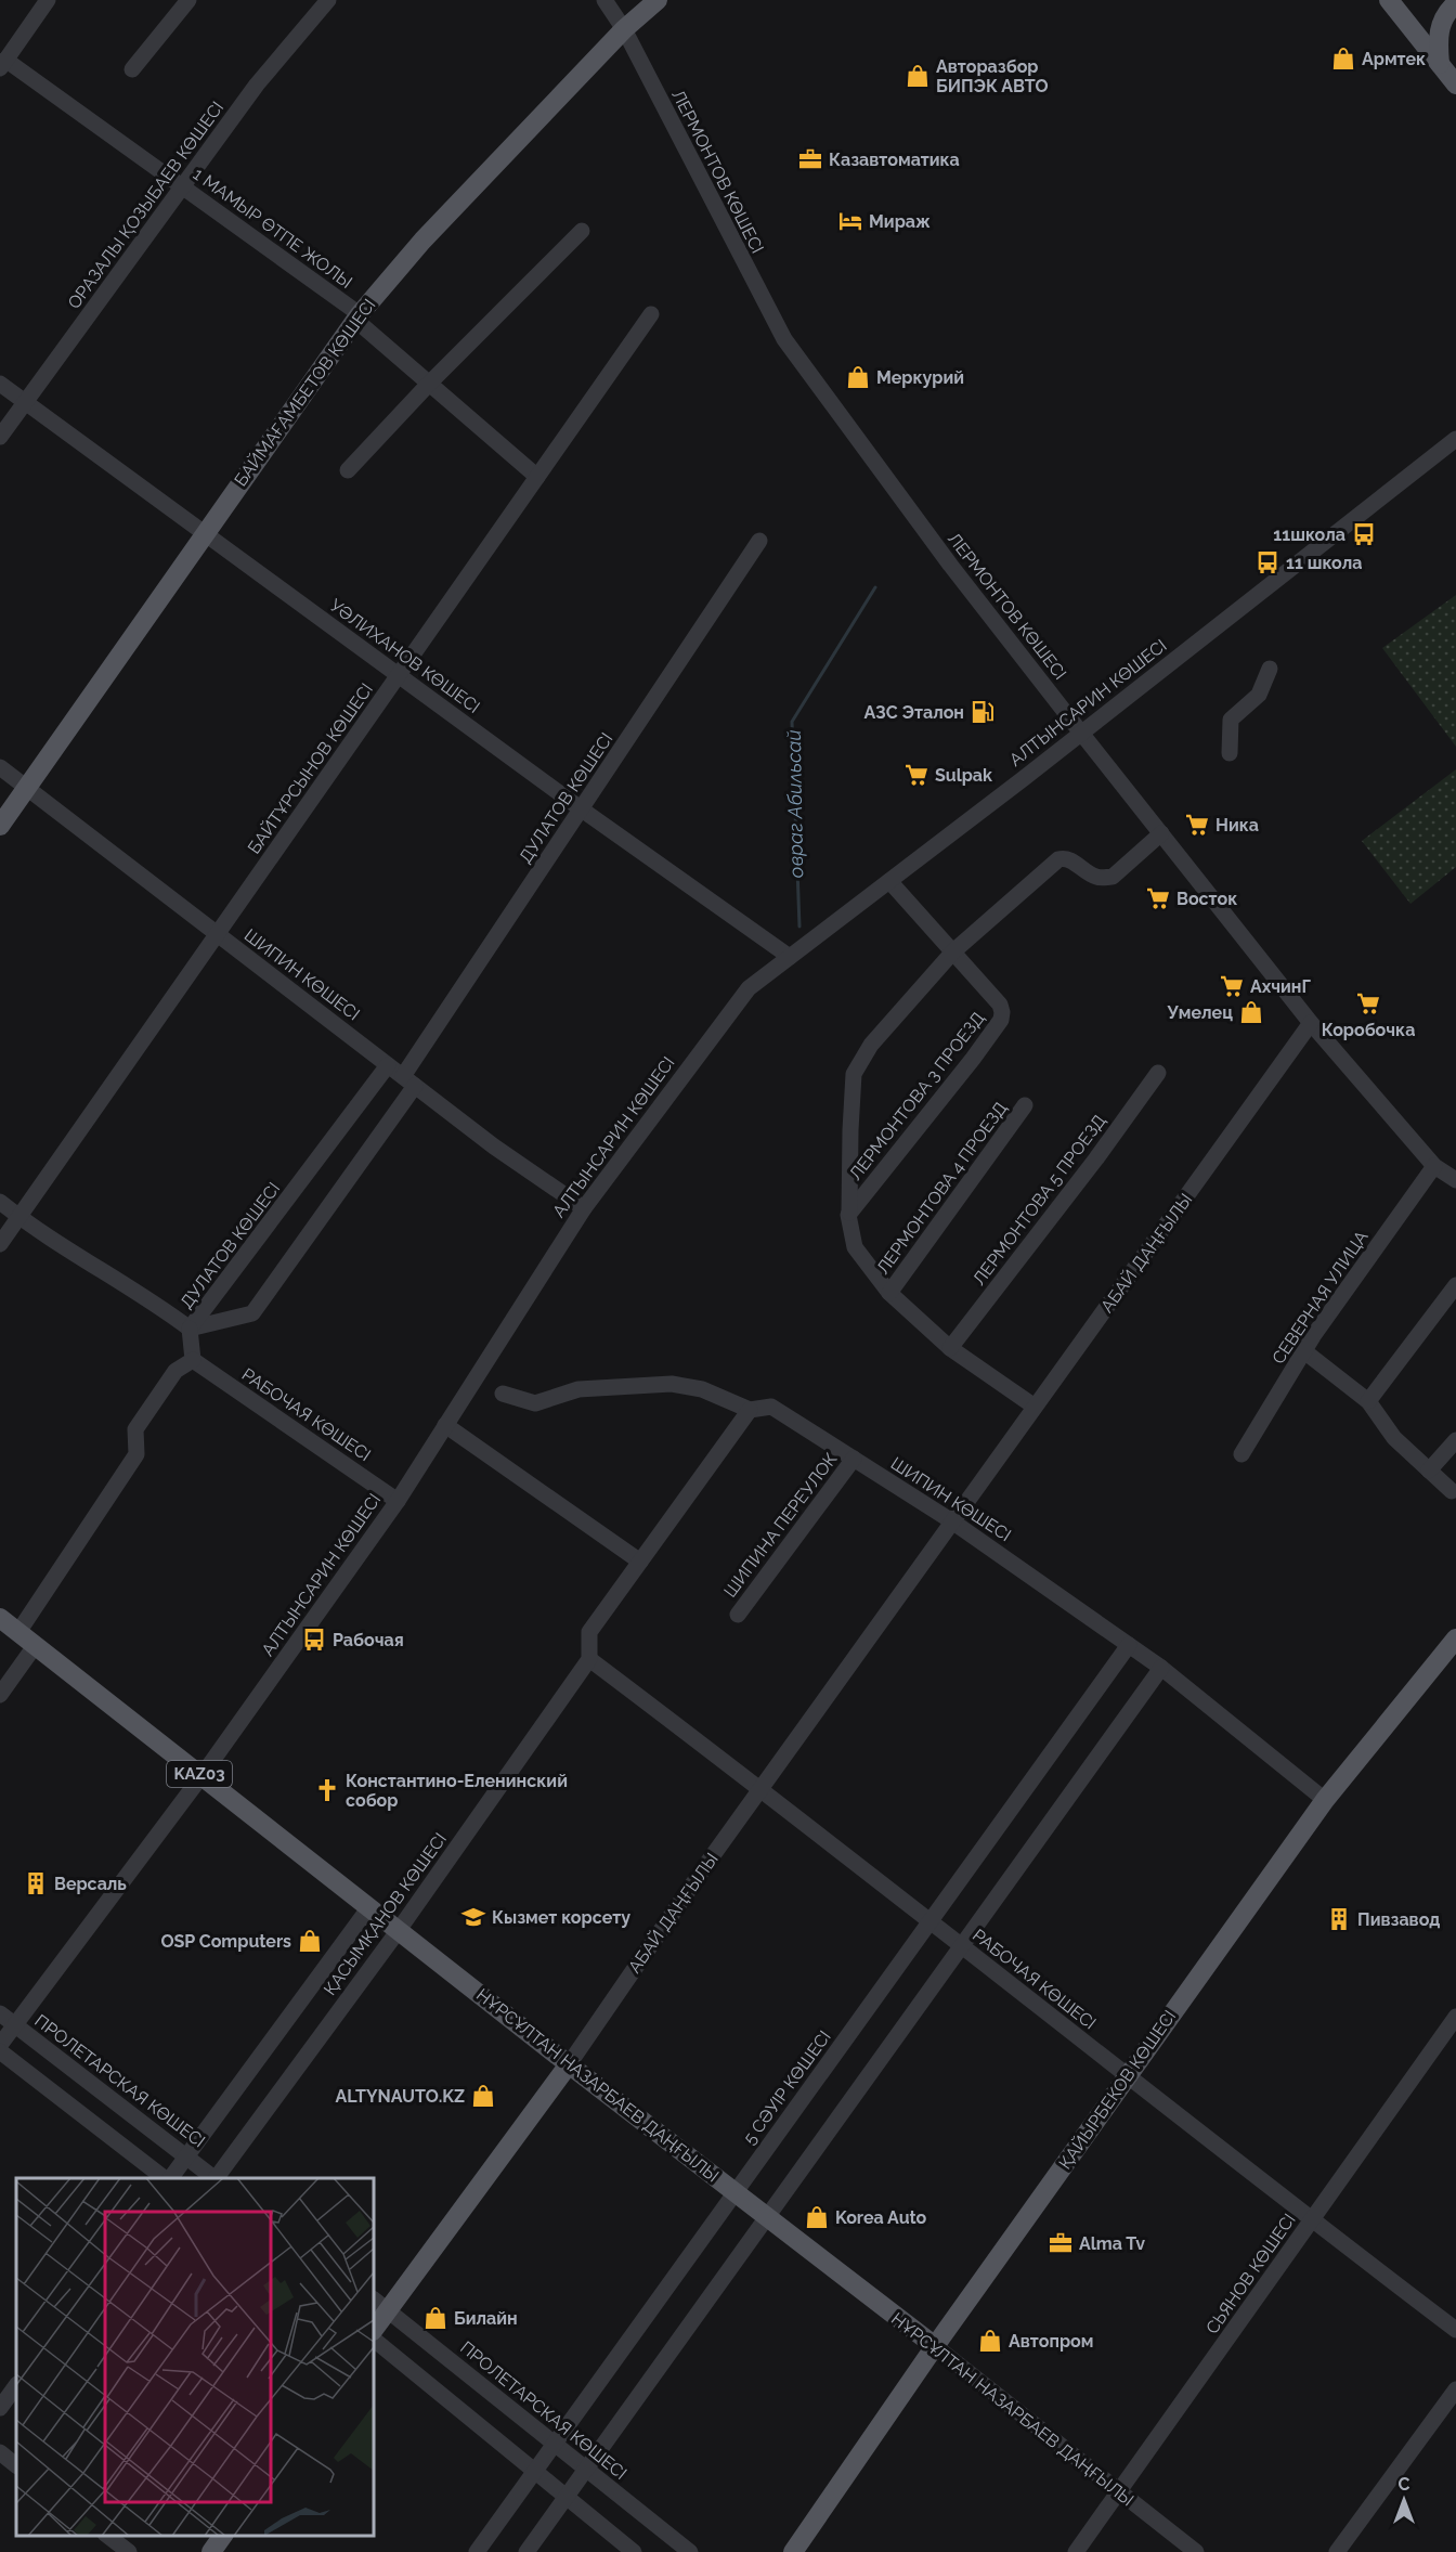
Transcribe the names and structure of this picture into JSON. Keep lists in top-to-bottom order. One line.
{"streets":{"main road":["БАЙМАҒАМБЕТОВ КӨШЕСІ","АБАЙ ДАҢҒЫЛЫ","KАZ03","НҰРСҰЛТАН НАЗАРБАЕВ ДАҢҒЫЛЫ","ҚАЙЫРБЕКОВ КӨШЕСІ"],"street":["ЛЕРМОНТОВ КӨШЕСІ","ОРАЗАЛЫ ҚОЗЫБАЕВ КӨШЕСІ","1 МАМЫР ӨТПЕ ЖОЛЫ","УӘЛИХАНОВ КӨШЕСІ","АЛТЫНСАРИН КӨШЕСІ","БАЙТҰРСЫНОВ КӨШЕСІ","ДУЛАТОВ КӨШЕСІ","ШИПИН КӨШЕСІ","ЛЕРМОНТОВА 3 ПРОЕЗД","ЛЕРМОНТОВА 4 ПРОЕЗД","ЛЕРМОНТОВА 5 ПРОЕЗД","СЕВЕРНАЯ УЛИЦА","РАБОЧАЯ КӨШЕСІ","ШИПИНА ПЕРЕУЛОК","ҚАСЫМҚАНОВ КӨШЕСІ","ПРОЛЕТАРСКАЯ КӨШЕСІ","5 СӘУІР КӨШЕСІ","СЬЯНОВ КӨШЕСІ"]},"crossings":[["ЛЕРМОНТОВ КӨШЕСІ","БАЙМАҒАМБЕТОВ КӨШЕСІ"],["ЛЕРМОНТОВ КӨШЕСІ","АЛТЫНСАРИН КӨШЕСІ"],["ЛЕРМОНТОВ КӨШЕСІ","АБАЙ ДАҢҒЫЛЫ"],["ЛЕРМОНТОВ КӨШЕСІ","СЕВЕРНАЯ УЛИЦА"],["ОРАЗАЛЫ ҚОЗЫБАЕВ КӨШЕСІ","1 МАМЫР ӨТПЕ ЖОЛЫ"],["ОРАЗАЛЫ ҚОЗЫБАЕВ КӨШЕСІ","УӘЛИХАНОВ КӨШЕСІ"],["1 МАМЫР ӨТПЕ ЖОЛЫ","БАЙМАҒАМБЕТОВ КӨШЕСІ"],["1 МАМЫР ӨТПЕ ЖОЛЫ","БАЙТҰРСЫНОВ КӨШЕСІ"],["БАЙМАҒАМБЕТОВ КӨШЕСІ","УӘЛИХАНОВ КӨШЕСІ"],["БАЙМАҒАМБЕТОВ КӨШЕСІ","ШИПИН КӨШЕСІ"],["УӘЛИХАНОВ КӨШЕСІ","АЛТЫНСАРИН КӨШЕСІ"],["УӘЛИХАНОВ КӨШЕСІ","БАЙТҰРСЫНОВ КӨШЕСІ"],["УӘЛИХАНОВ КӨШЕСІ","ДУЛАТОВ КӨШЕСІ"],["АЛТЫНСАРИН КӨШЕСІ","ШИПИН КӨШЕСІ"],["АЛТЫНСАРИН КӨШЕСІ","ЛЕРМОНТОВА 3 ПРОЕЗД"],["АЛТЫНСАРИН КӨШЕСІ","РАБОЧАЯ КӨШЕСІ"],["АЛТЫНСАРИН КӨШЕСІ","ПРОЛЕТАРСКАЯ КӨШЕСІ"],["АЛТЫНСАРИН КӨШЕСІ","НҰРСҰЛТАН НАЗАРБАЕВ ДАҢҒЫЛЫ"],["БАЙТҰРСЫНОВ КӨШЕСІ","ШИПИН КӨШЕСІ"],["БАЙТҰРСЫНОВ КӨШЕСІ","РАБОЧАЯ КӨШЕСІ"],["ДУЛАТОВ КӨШЕСІ","ШИПИН КӨШЕСІ"],["ДУЛАТОВ КӨШЕСІ","РАБОЧАЯ КӨШЕСІ"],["ДУЛАТОВ КӨШЕСІ","НҰРСҰЛТАН НАЗАРБАЕВ ДАҢҒЫЛЫ"],["ШИПИН КӨШЕСІ","АБАЙ ДАҢҒЫЛЫ"],["ШИПИН КӨШЕСІ","ШИПИНА ПЕРЕУЛОК"],["ШИПИН КӨШЕСІ","ҚАСЫМҚАНОВ КӨШЕСІ"],["ШИПИН КӨШЕСІ","5 СӘУІР КӨШЕСІ"],["ШИПИН КӨШЕСІ","ҚАЙЫРБЕКОВ КӨШЕСІ"],["АБАЙ ДАҢҒЫЛЫ","РАБОЧАЯ КӨШЕСІ"],["АБАЙ ДАҢҒЫЛЫ","ПРОЛЕТАРСКАЯ КӨШЕСІ"],["АБАЙ ДАҢҒЫЛЫ","НҰРСҰЛТАН НАЗАРБАЕВ ДАҢҒЫЛЫ"],["РАБОЧАЯ КӨШЕСІ","ҚАСЫМҚАНОВ КӨШЕСІ"],["РАБОЧАЯ КӨШЕСІ","5 СӘУІР КӨШЕСІ"],["РАБОЧАЯ КӨШЕСІ","ҚАЙЫРБЕКОВ КӨШЕСІ"],["РАБОЧАЯ КӨШЕСІ","СЬЯНОВ КӨШЕСІ"],["ҚАСЫМҚАНОВ КӨШЕСІ","ПРОЛЕТАРСКАЯ КӨШЕСІ"],["ҚАСЫМҚАНОВ КӨШЕСІ","НҰРСҰЛТАН НАЗАРБАЕВ ДАҢҒЫЛЫ"],["ПРОЛЕТАРСКАЯ КӨШЕСІ","5 СӘУІР КӨШЕСІ"],["НҰРСҰЛТАН НАЗАРБАЕВ ДАҢҒЫЛЫ","5 СӘУІР КӨШЕСІ"],["НҰРСҰЛТАН НАЗАРБАЕВ ДАҢҒЫЛЫ","ҚАЙЫРБЕКОВ КӨШЕСІ"],["НҰРСҰЛТАН НАЗАРБАЕВ ДАҢҒЫЛЫ","СЬЯНОВ КӨШЕСІ"]],"water":["овраг Абильсай"],"places":{"shop":["Армтек","Авторазбор БИПЭК АВТО","Меркурий","Умелец","OSP Computers","ALTYNAUTO.KZ","Korea Auto","Билайн","Автопром"],"office":["Казавтоматика","Alma Tv"],"hotel":["Мираж"],"bus stop":["11школа","11 школа","Рабочая"],"fuel station":["АЗС Эталон"],"supermarket":["Sulpak","Ника","Восток","АхчинГ","Коробочка"],"church":["Константино-Еленинский собор"],"building":["Версаль","Пивзавод"],"school or university":["Кызмет корсету"]},"north":"top"}
